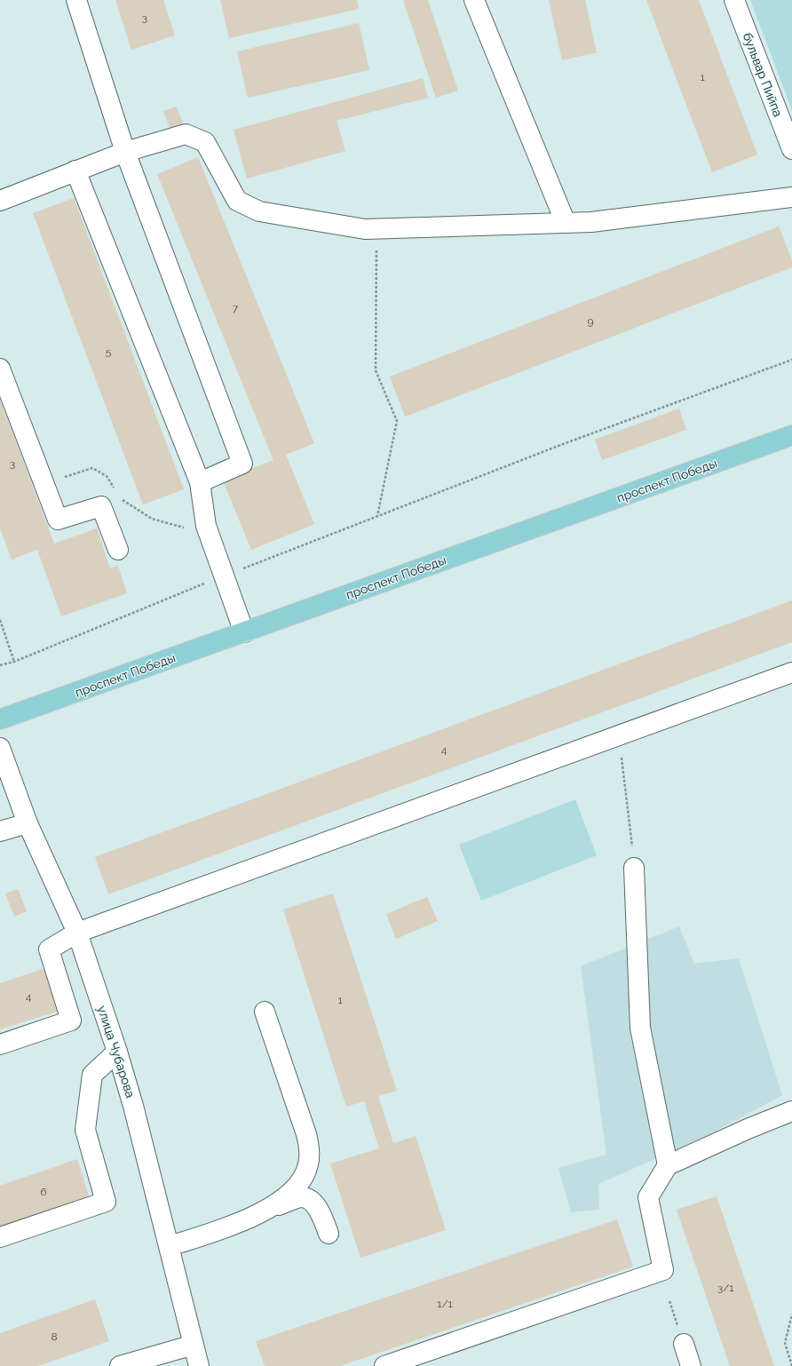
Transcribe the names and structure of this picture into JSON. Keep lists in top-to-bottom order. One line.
{"streets":{"main road":["проспект Победы"],"street":["бульвар Пийпа","улица Чубарова"]},"house_numbers":["3","1","7","9","5","3","4","4","1","6","3/1","1/1","8"]}
